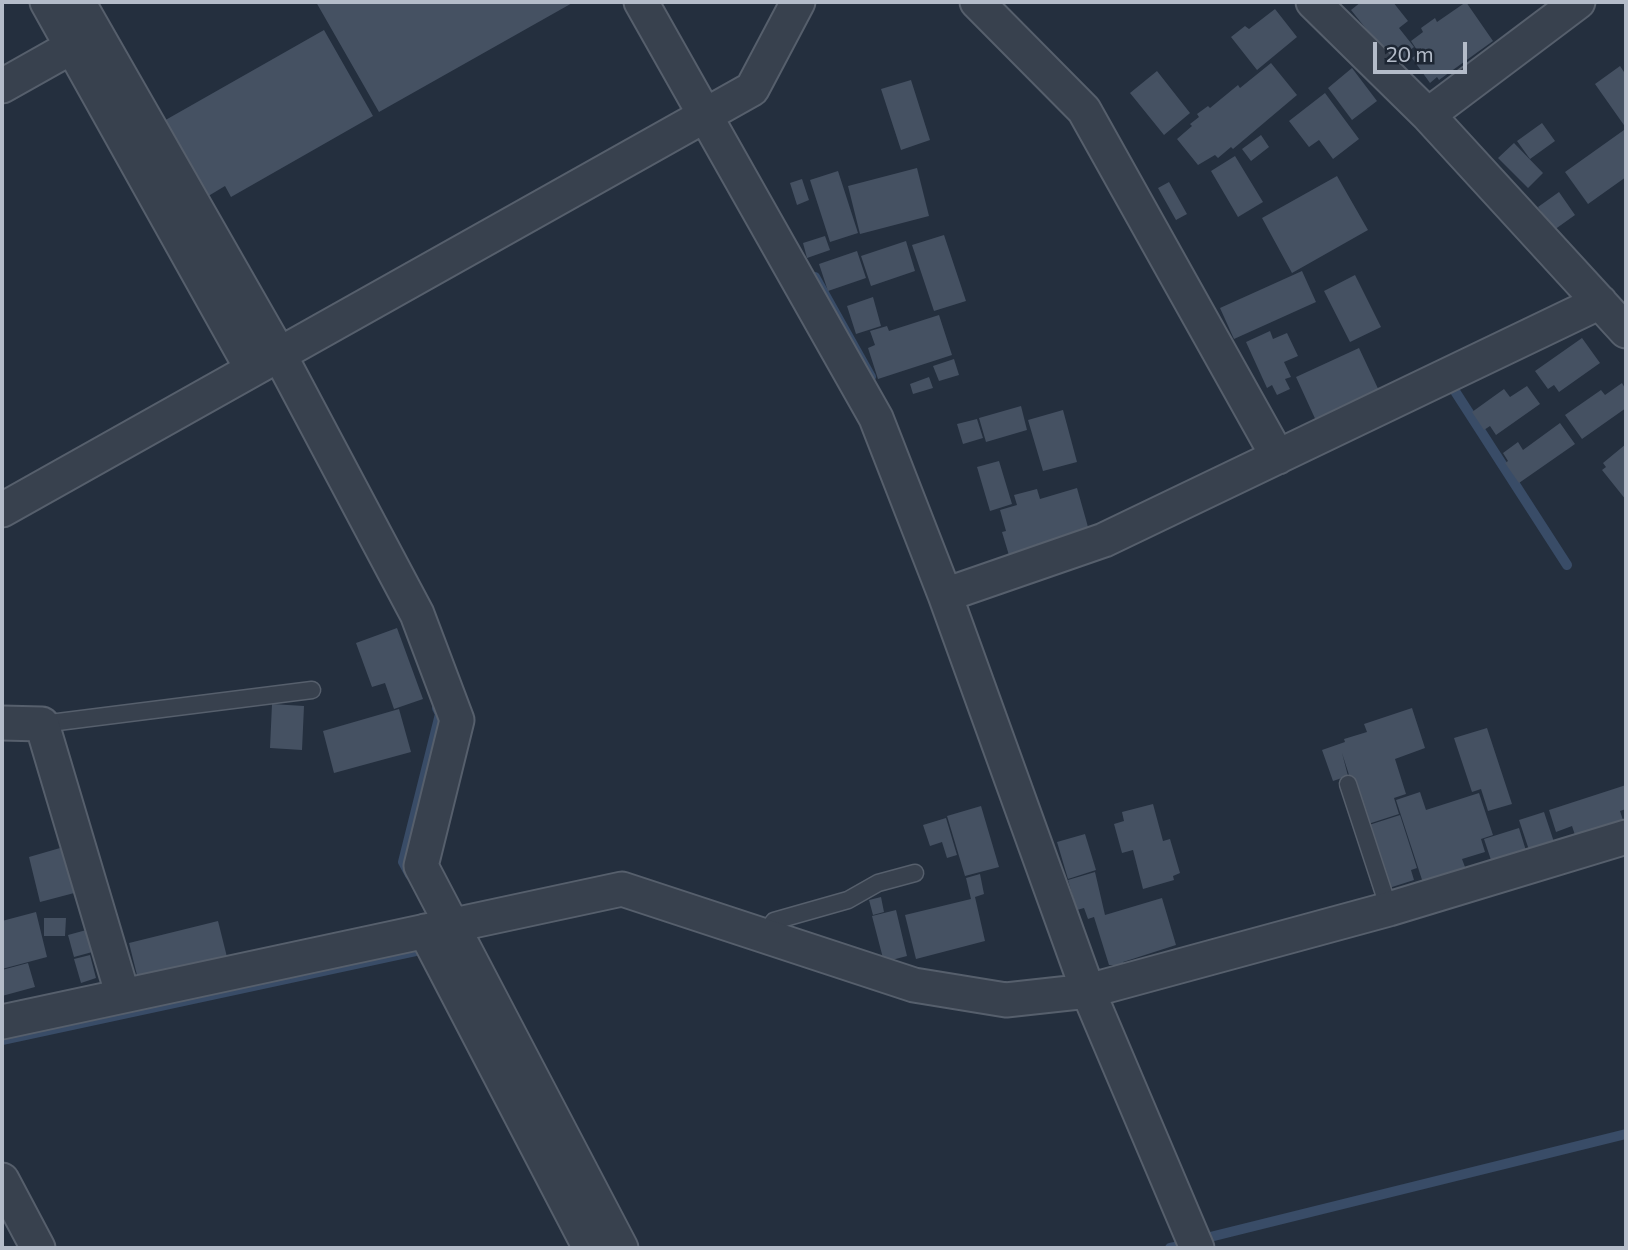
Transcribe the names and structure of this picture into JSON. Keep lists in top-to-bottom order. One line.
{"scale_bar":"20 m"}
